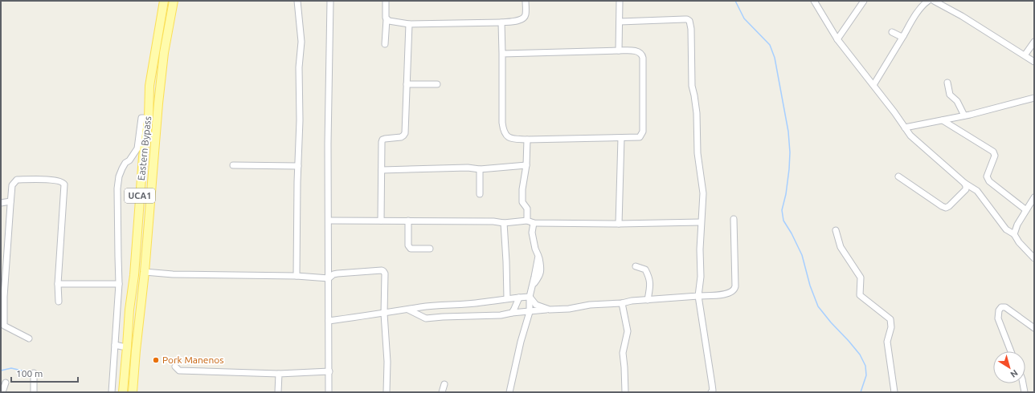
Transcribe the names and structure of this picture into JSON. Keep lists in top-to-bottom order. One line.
{"streets":{"main road":["Eastern Bypass","UCA1"]},"places":["Pork Manenos"],"scale_bar":"100 m","north":"bottom right"}
